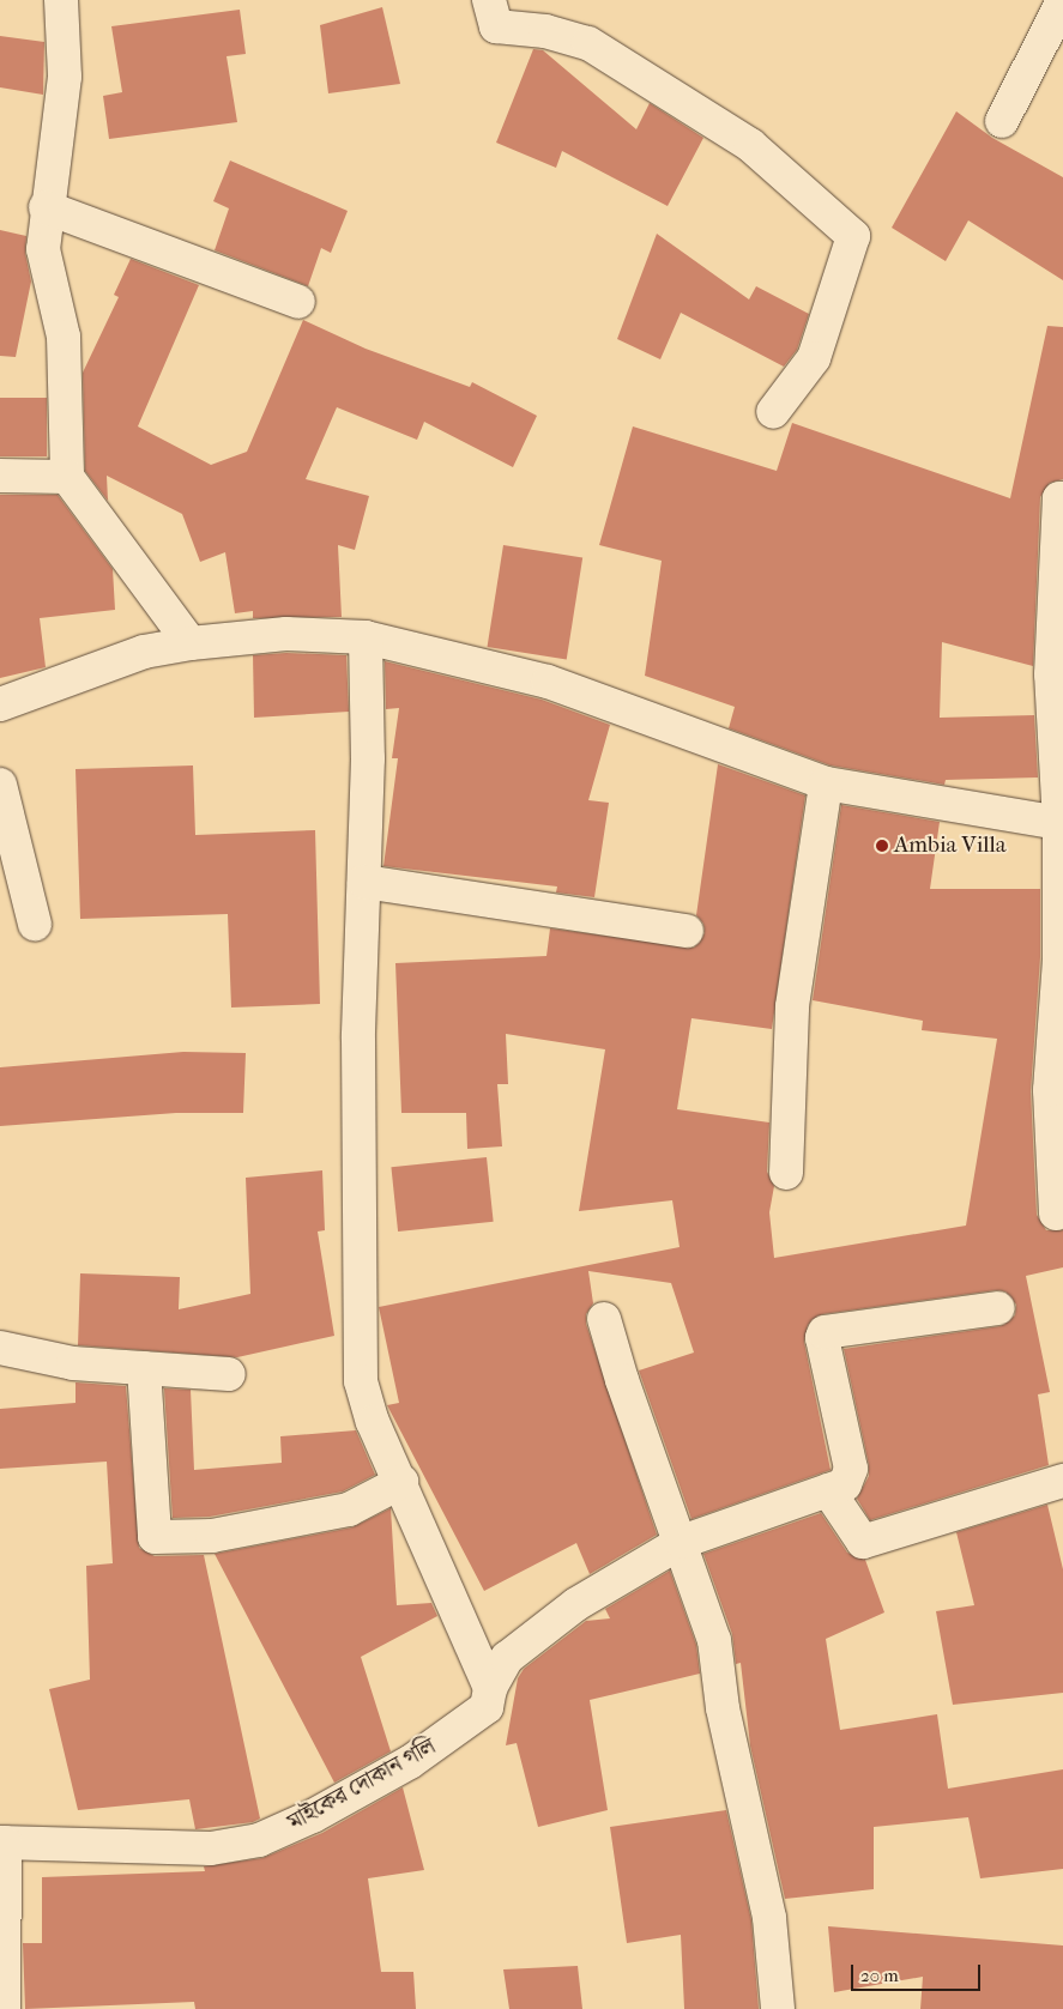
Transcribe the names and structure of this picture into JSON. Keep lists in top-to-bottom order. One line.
{"streets":{"street":["মাইকের দোকান গলি"]},"places":["Ambia Villa"],"scale_bar":"20 m"}
